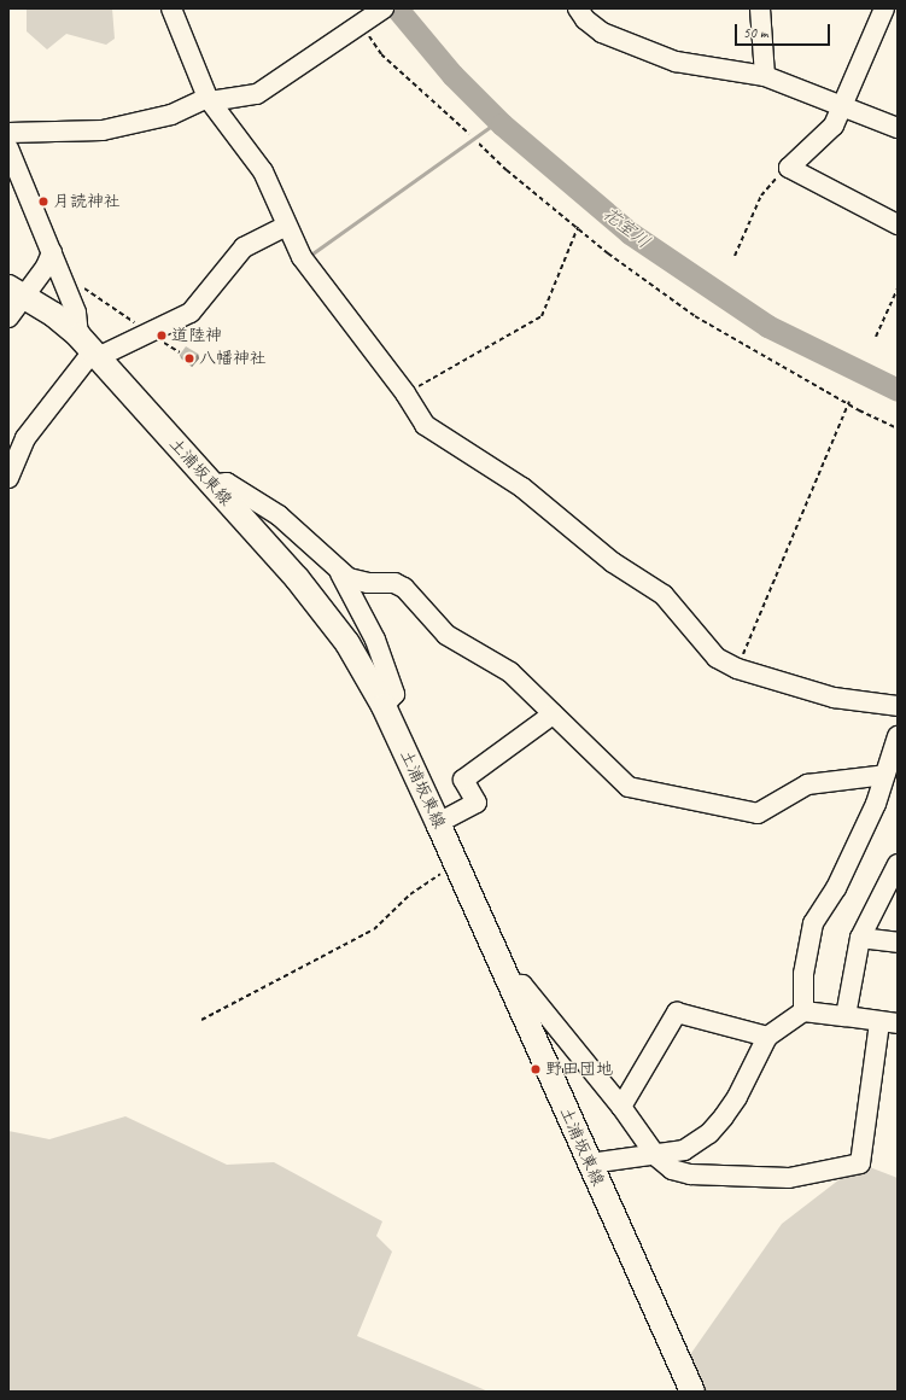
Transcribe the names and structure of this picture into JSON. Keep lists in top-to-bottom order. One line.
{"streets":{"main road":["土浦坂東線"]},"water":["花室川"],"places":["月読神社","道陸神","八幡神社","野田団地"],"scale_bar":"50 m"}
